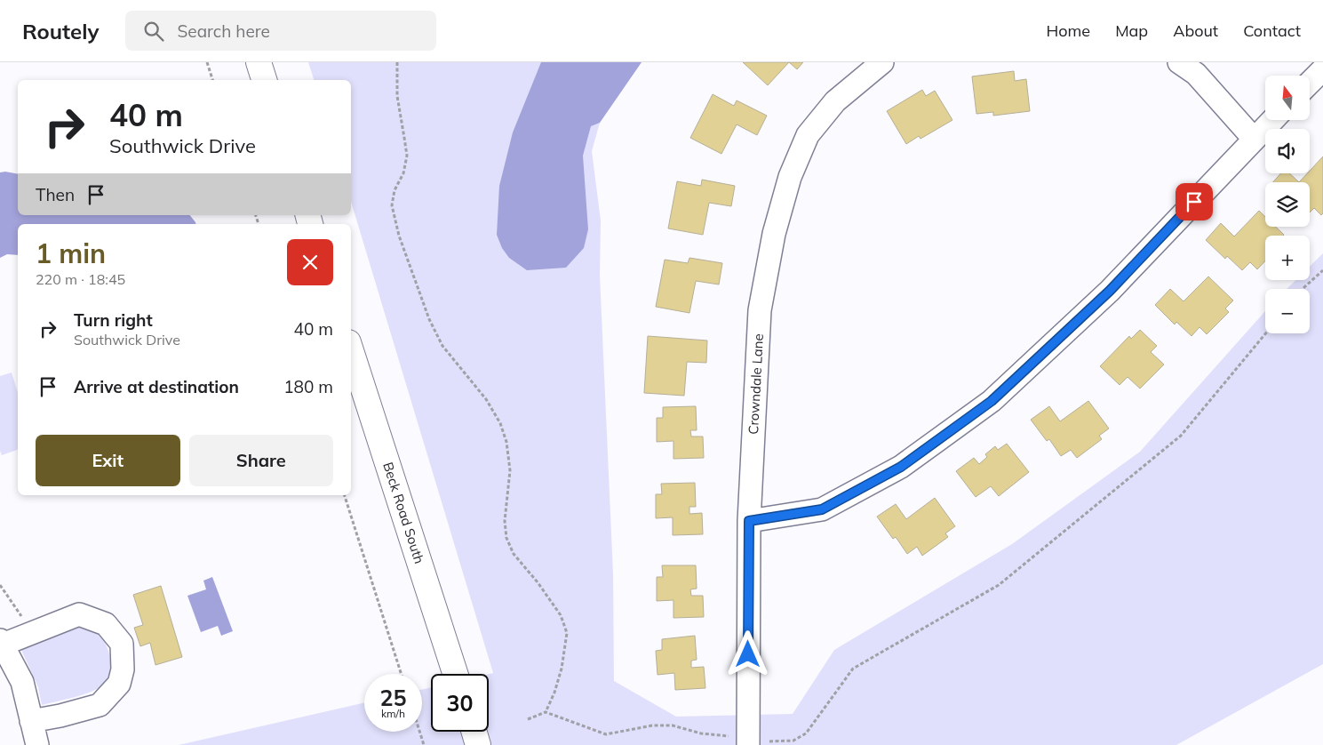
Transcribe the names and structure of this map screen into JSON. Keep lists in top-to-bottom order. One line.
{"streets":{"main road":["Beck Road South"],"street":["Crowndale Lane"]},"north":"top","page":{"header":"Routely","search":"Search here","nav":["Home","Map","About","Contact"],"map_buttons":["+","−"],"turn":["40 m","Southwick Drive"],"then":"Then","heading":["1 min","220 m · 18:45"],"list":[{"name":"Turn right","note":"Southwick Drive","value":"40 m"},{"name":"Arrive at destination","value":"180 m"}],"buttons":["Exit","Share"],"speed":"25 km/h","limit":"30"}}
